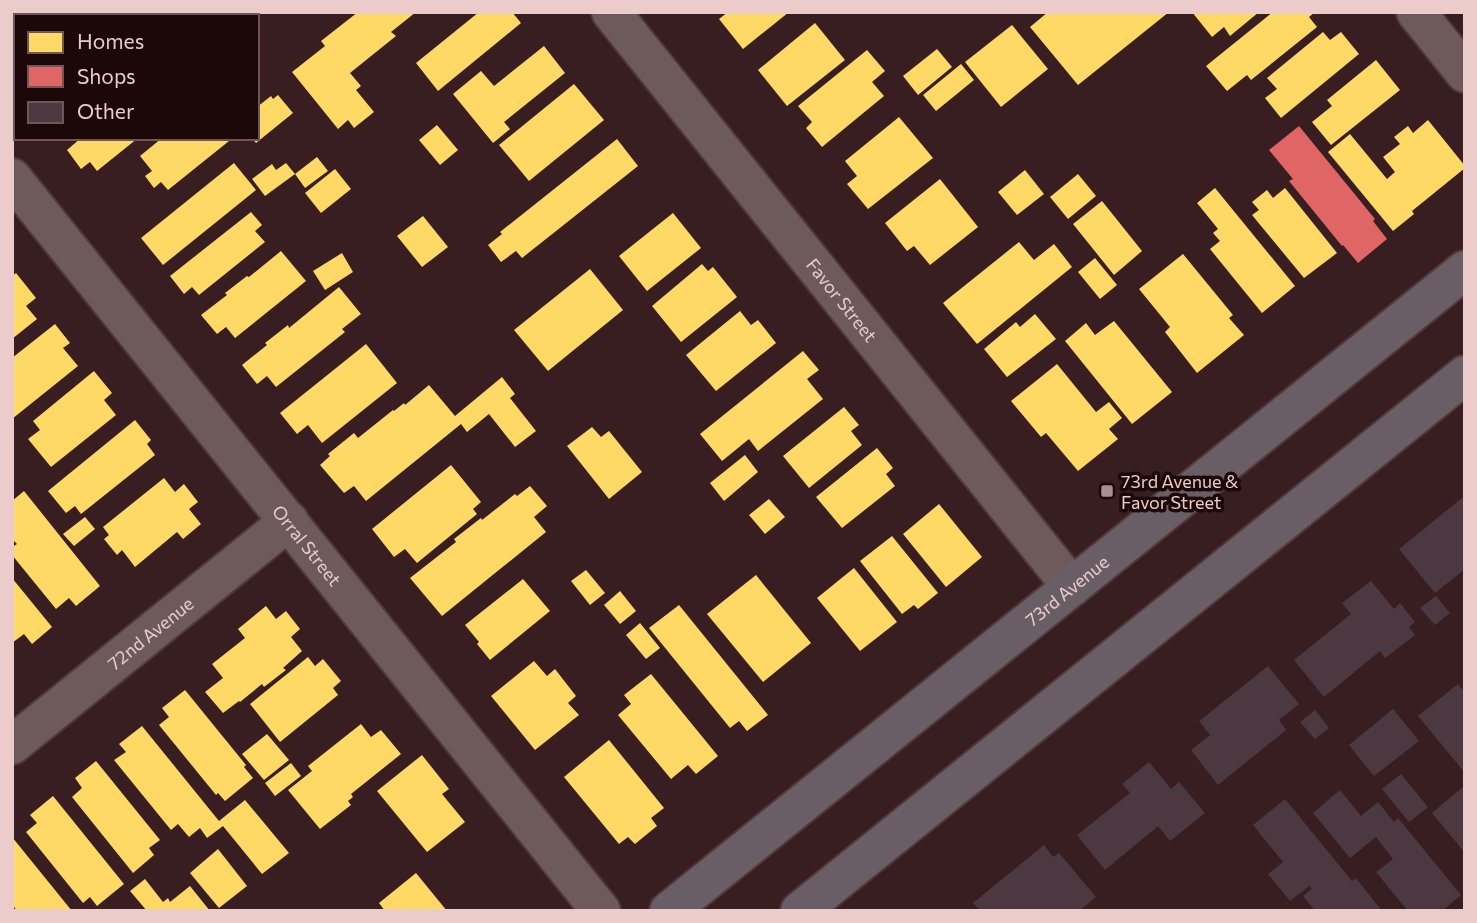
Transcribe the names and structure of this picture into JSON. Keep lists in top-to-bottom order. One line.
{"streets":{"main road":["73rd Avenue"],"street":["Favor Street","Orral Street","72nd Avenue"]},"crossings":[["Favor Street","73rd Avenue"],["Orral Street","72nd Avenue"]],"places":{"transit":["73rd Avenue & Favor Street"]},"legend":["Homes","Shops","Other"]}
